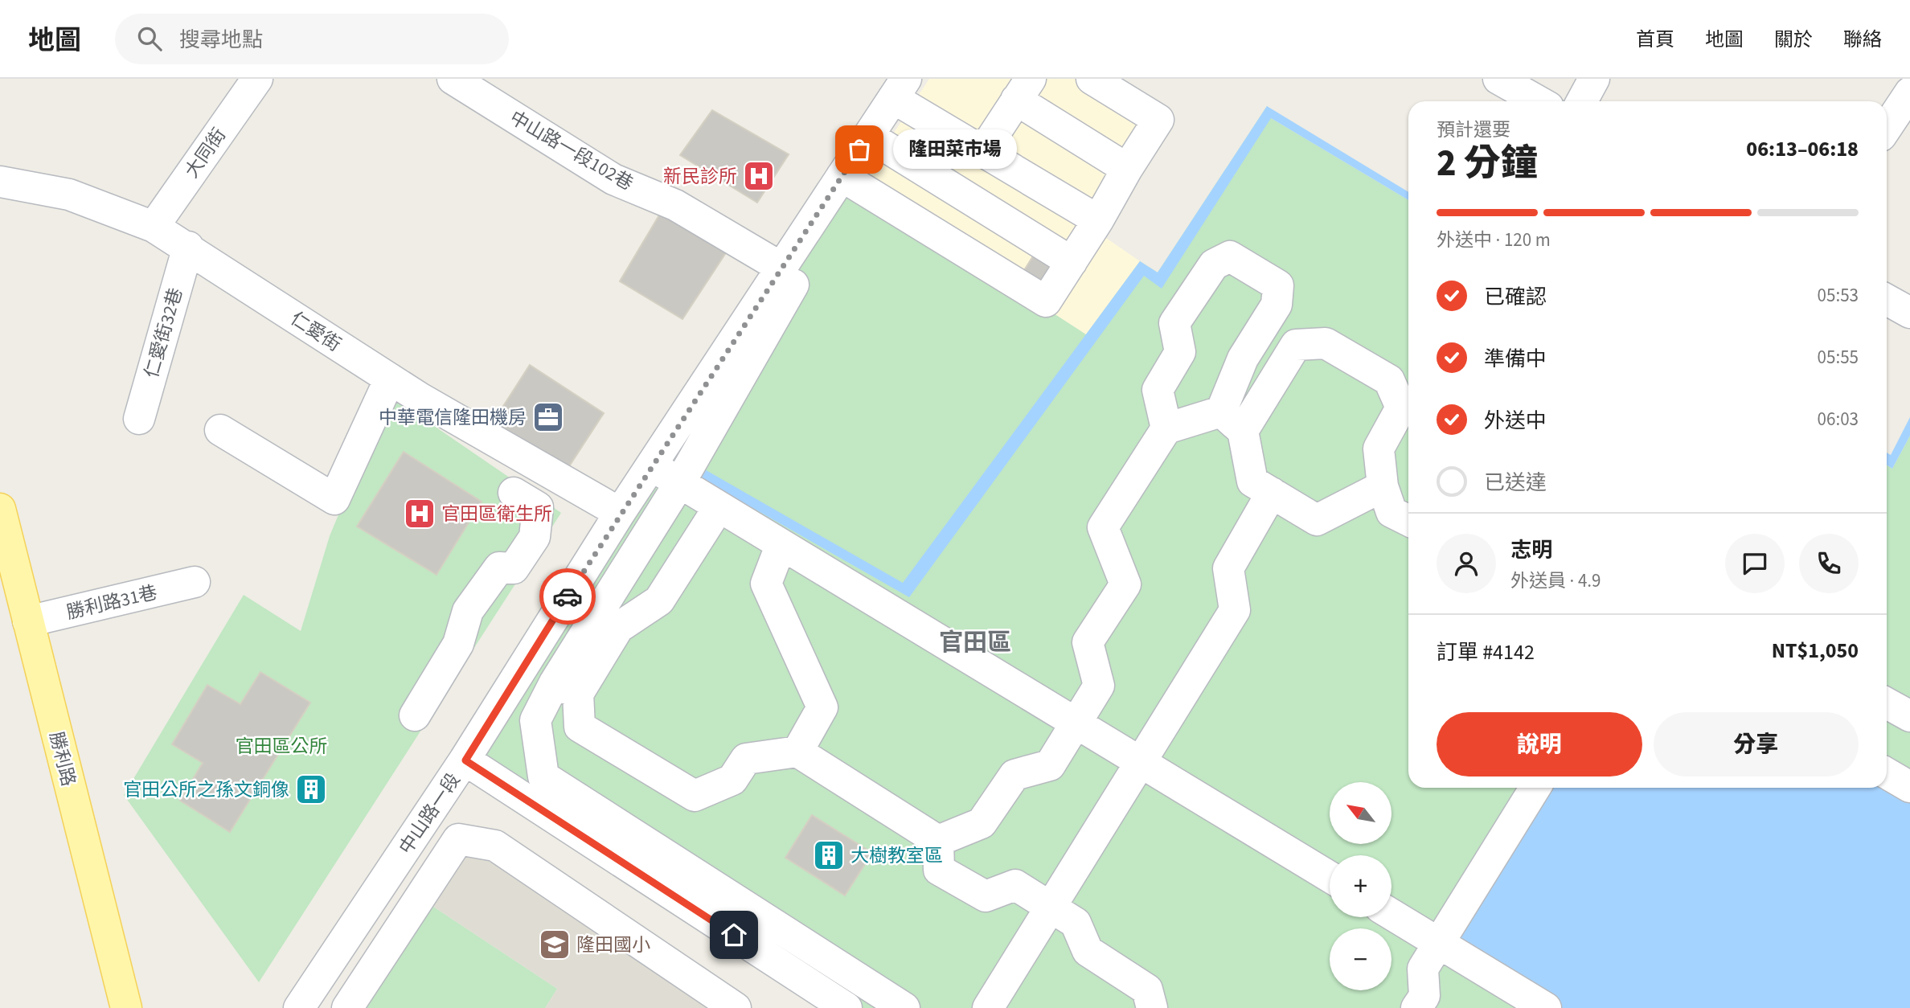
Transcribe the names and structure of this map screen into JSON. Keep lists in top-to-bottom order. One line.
{"streets":{"main road":["勝利路"],"street":["中山路一段102巷","大同街","仁愛街","仁愛街32巷","勝利路31巷","中山路一段"]},"crossings":[["中山路一段102巷","中山路一段"],["大同街","仁愛街"],["仁愛街","仁愛街32巷"],["仁愛街","中山路一段"],["勝利路31巷","勝利路"]],"districts":["官田區"],"parks":["官田區公所"],"places":{"other":["隆田菜市場"],"hospital":["新民診所","官田區衛生所"],"office":["中華電信隆田機房"],"building":["官田公所之孫文銅像","大樹教室區"],"school or university":["隆田國小"]},"north":"top left","page":{"header":"地圖","search":"搜尋地點","nav":["首頁","地圖","關於","聯絡"],"heading":["2 分鐘","預計還要","06:13–06:18"],"panel":["志明","外送員 · 4.9","訂單 #4142","NT$1,050"],"bubble":"隆田菜市場","bar":"外送中 · 120 m","list":[["已確認","05:53"],["準備中","05:55"],["外送中","06:03"],"已送達"],"buttons":["說明","分享"],"map_buttons":["+","−"]}}
